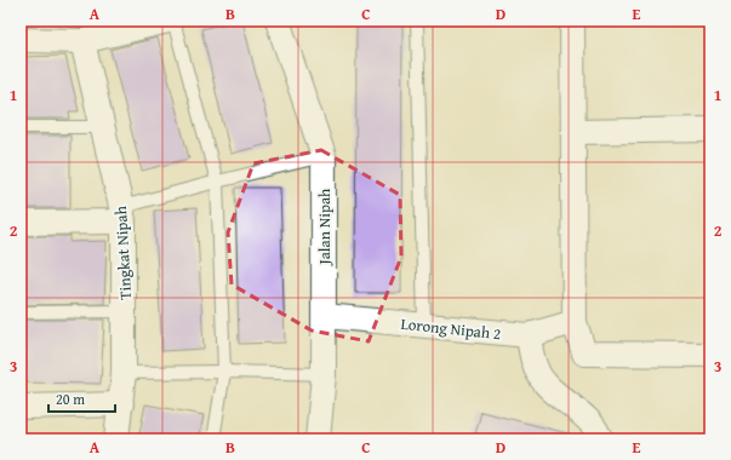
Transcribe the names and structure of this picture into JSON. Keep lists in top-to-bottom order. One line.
{"streets":{"street":["Jalan Nipah","Tingkat Nipah","Lorong Nipah 2"]},"crossings":[["Jalan Nipah","Lorong Nipah 2"]],"scale_bar":"20 m","grid":{"columns":["A","B","C","D","E"],"rows":["1","2","3"]}}
